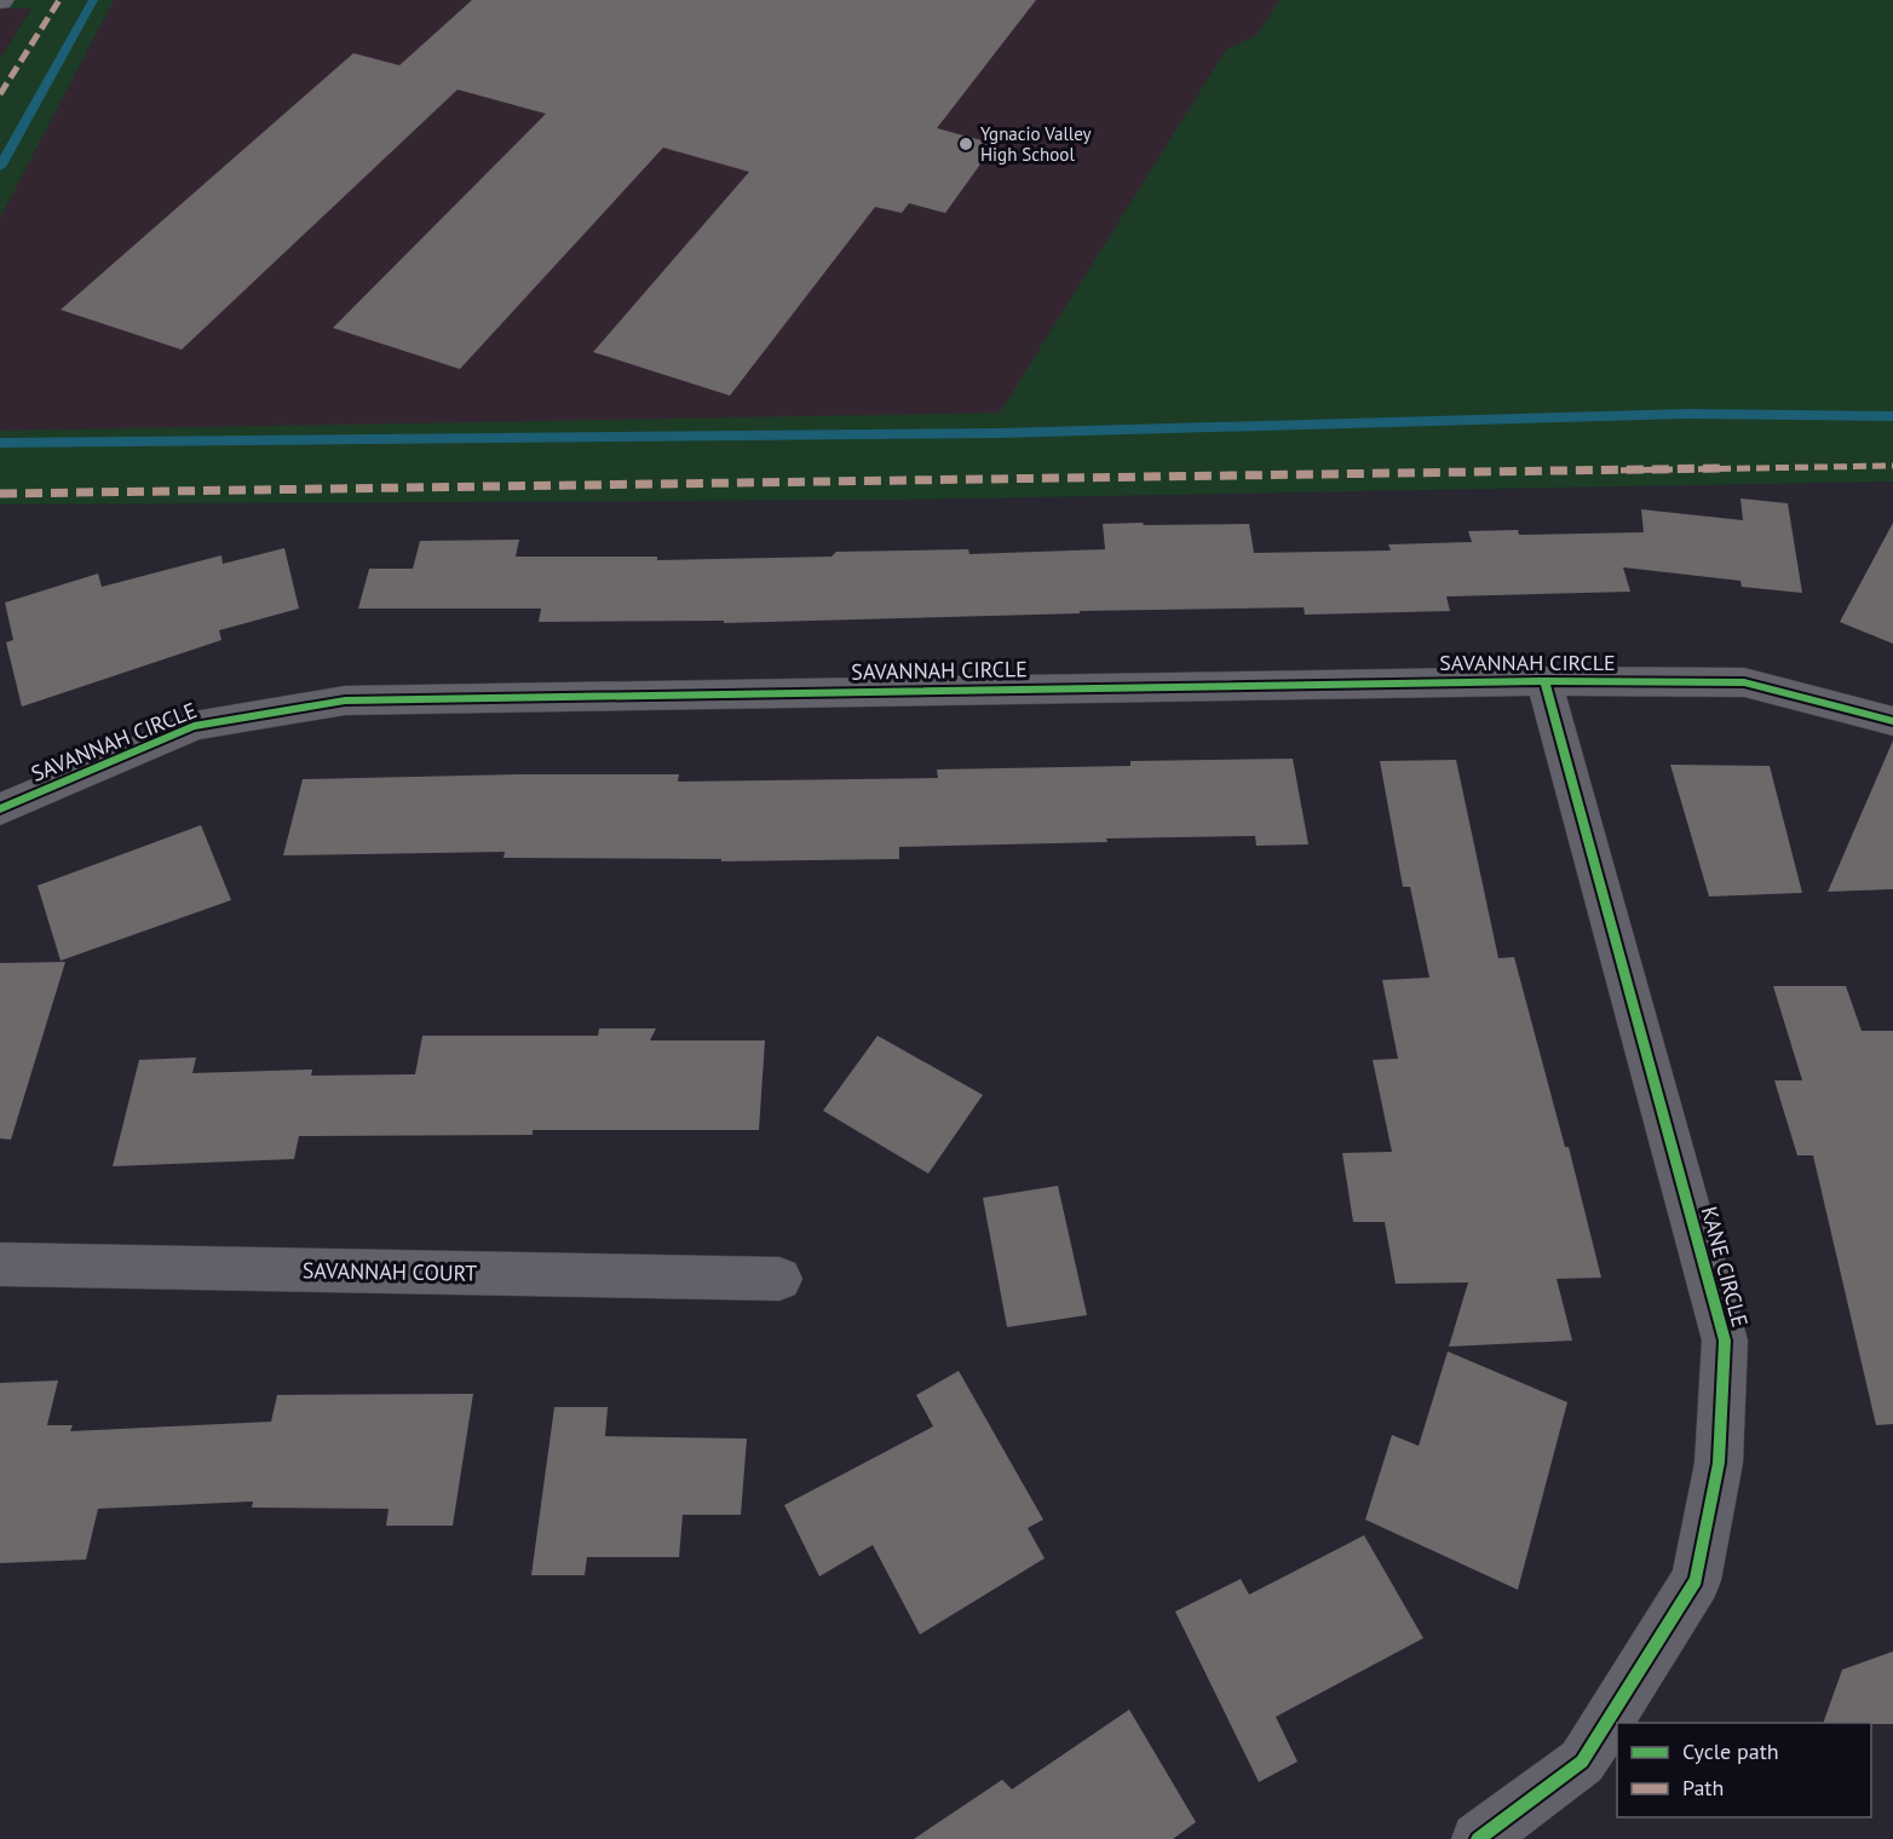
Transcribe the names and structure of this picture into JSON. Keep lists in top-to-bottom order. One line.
{"streets":{"street":["SAVANNAH CIRCLE","KANE CIRCLE","SAVANNAH COURT"]},"crossings":[["SAVANNAH CIRCLE","KANE CIRCLE"]],"places":["Ygnacio Valley High School"],"legend":["Cycle path","Path"]}
